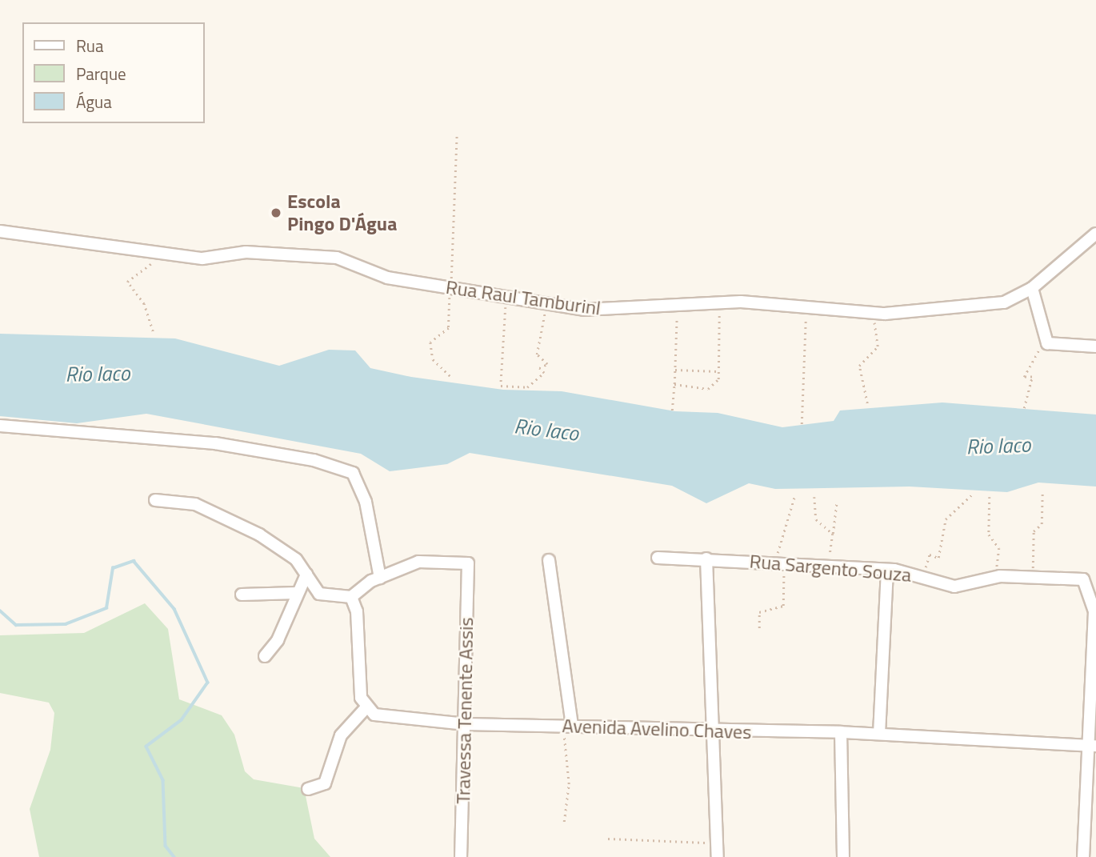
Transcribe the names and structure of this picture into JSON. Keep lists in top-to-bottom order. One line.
{"streets":{"street":["Rua Raul Tamburinl","Rua Sargento Souza","Travessa Tenente Assis","Avenida Avelino Chaves"]},"crossings":[["Travessa Tenente Assis","Avenida Avelino Chaves"]],"water":["Rio Iaco"],"places":["Escola Pingo D'Água"],"legend":["Rua","Parque","Água"]}
